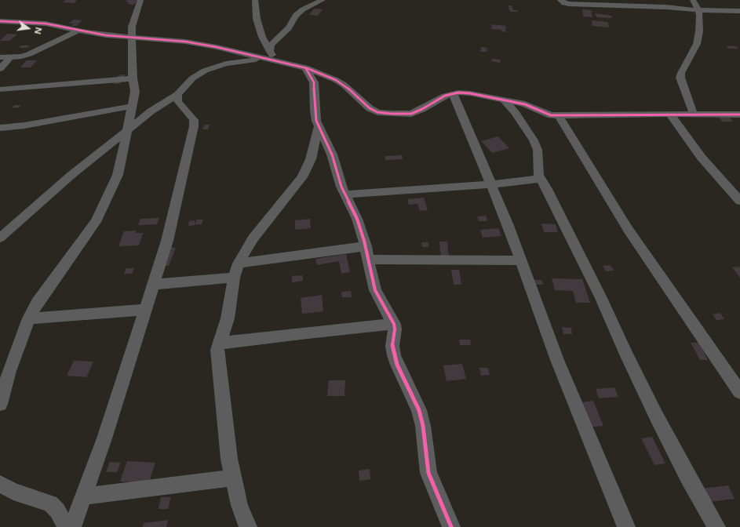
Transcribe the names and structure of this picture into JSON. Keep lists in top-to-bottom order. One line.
{"north":"right"}
